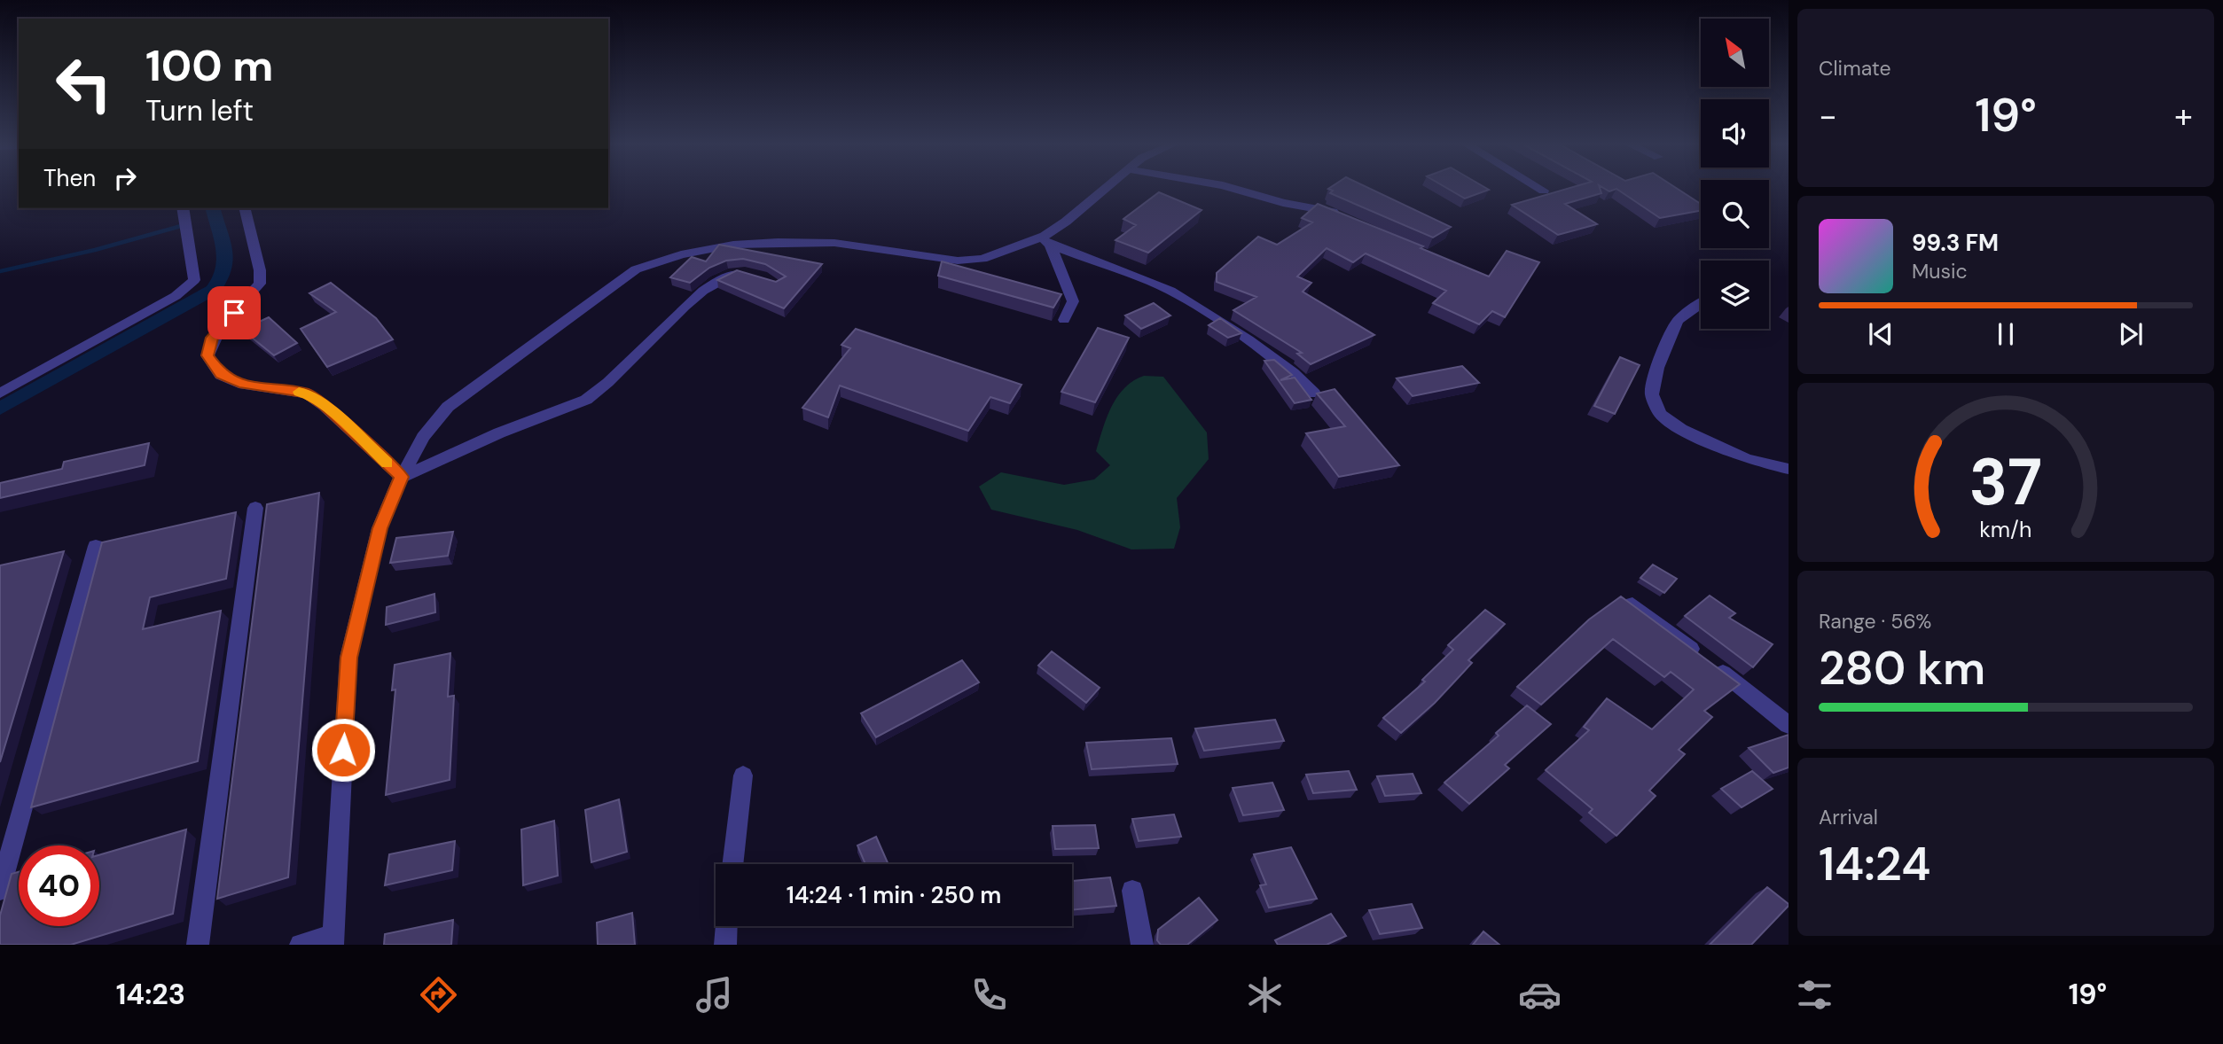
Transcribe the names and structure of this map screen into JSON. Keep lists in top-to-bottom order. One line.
{"north":"top left","page":{"tile":["Climate",["Range · 56%","280 km"],["Arrival","14:24"]],"turn":["100 m","Turn left"],"heat":["−","19°","+"],"then":"Then","song":["99.3 FM","Music"],"limit":"40","trip":"14:24 · 1 min · 250 m","tabs":["14:23","19°"],"gauge":["37","km/h"]}}
